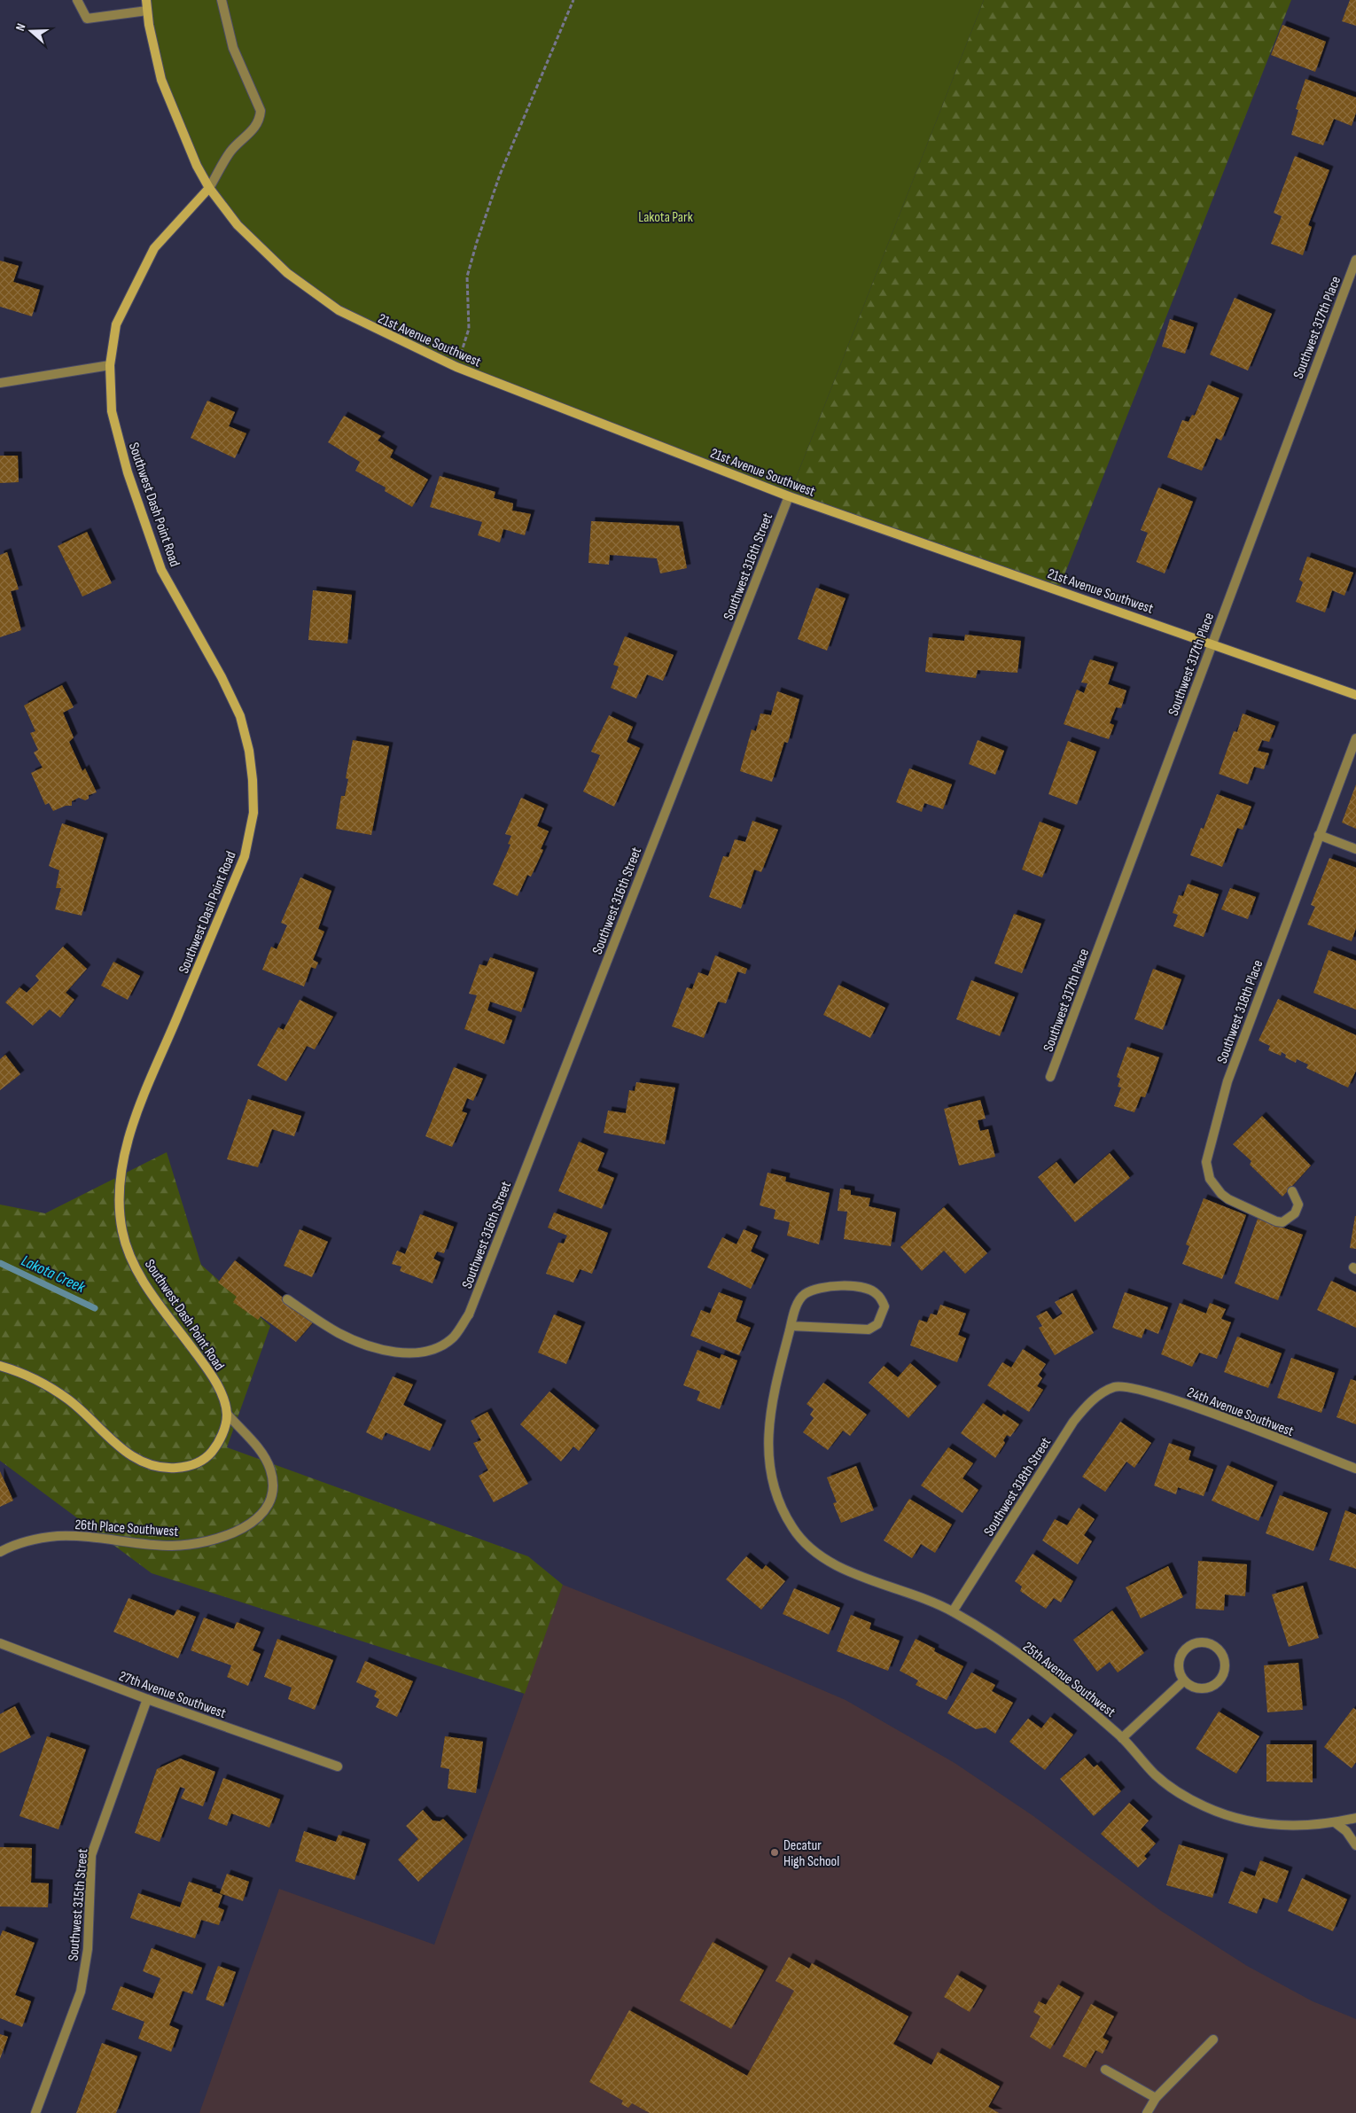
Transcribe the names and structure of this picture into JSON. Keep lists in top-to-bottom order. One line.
{"streets":{"main road":["21st Avenue Southwest","Southwest Dash Point Road"],"street":["Southwest 317th Place","Southwest 316th Street","Southwest 318th Place","24th Avenue Southwest","Southwest 318th Street","26th Place Southwest","25th Avenue Southwest","27th Avenue Southwest","Southwest 315th Street"]},"crossings":[["Southwest 317th Place","21st Avenue Southwest"],["21st Avenue Southwest","Southwest Dash Point Road"],["21st Avenue Southwest","Southwest 316th Street"],["Southwest Dash Point Road","26th Place Southwest"],["24th Avenue Southwest","Southwest 318th Street"],["Southwest 318th Street","25th Avenue Southwest"],["27th Avenue Southwest","Southwest 315th Street"]],"water":["Lakota Creek"],"parks":["Lakota Park"],"places":["Decatur High School"],"north":"left"}
